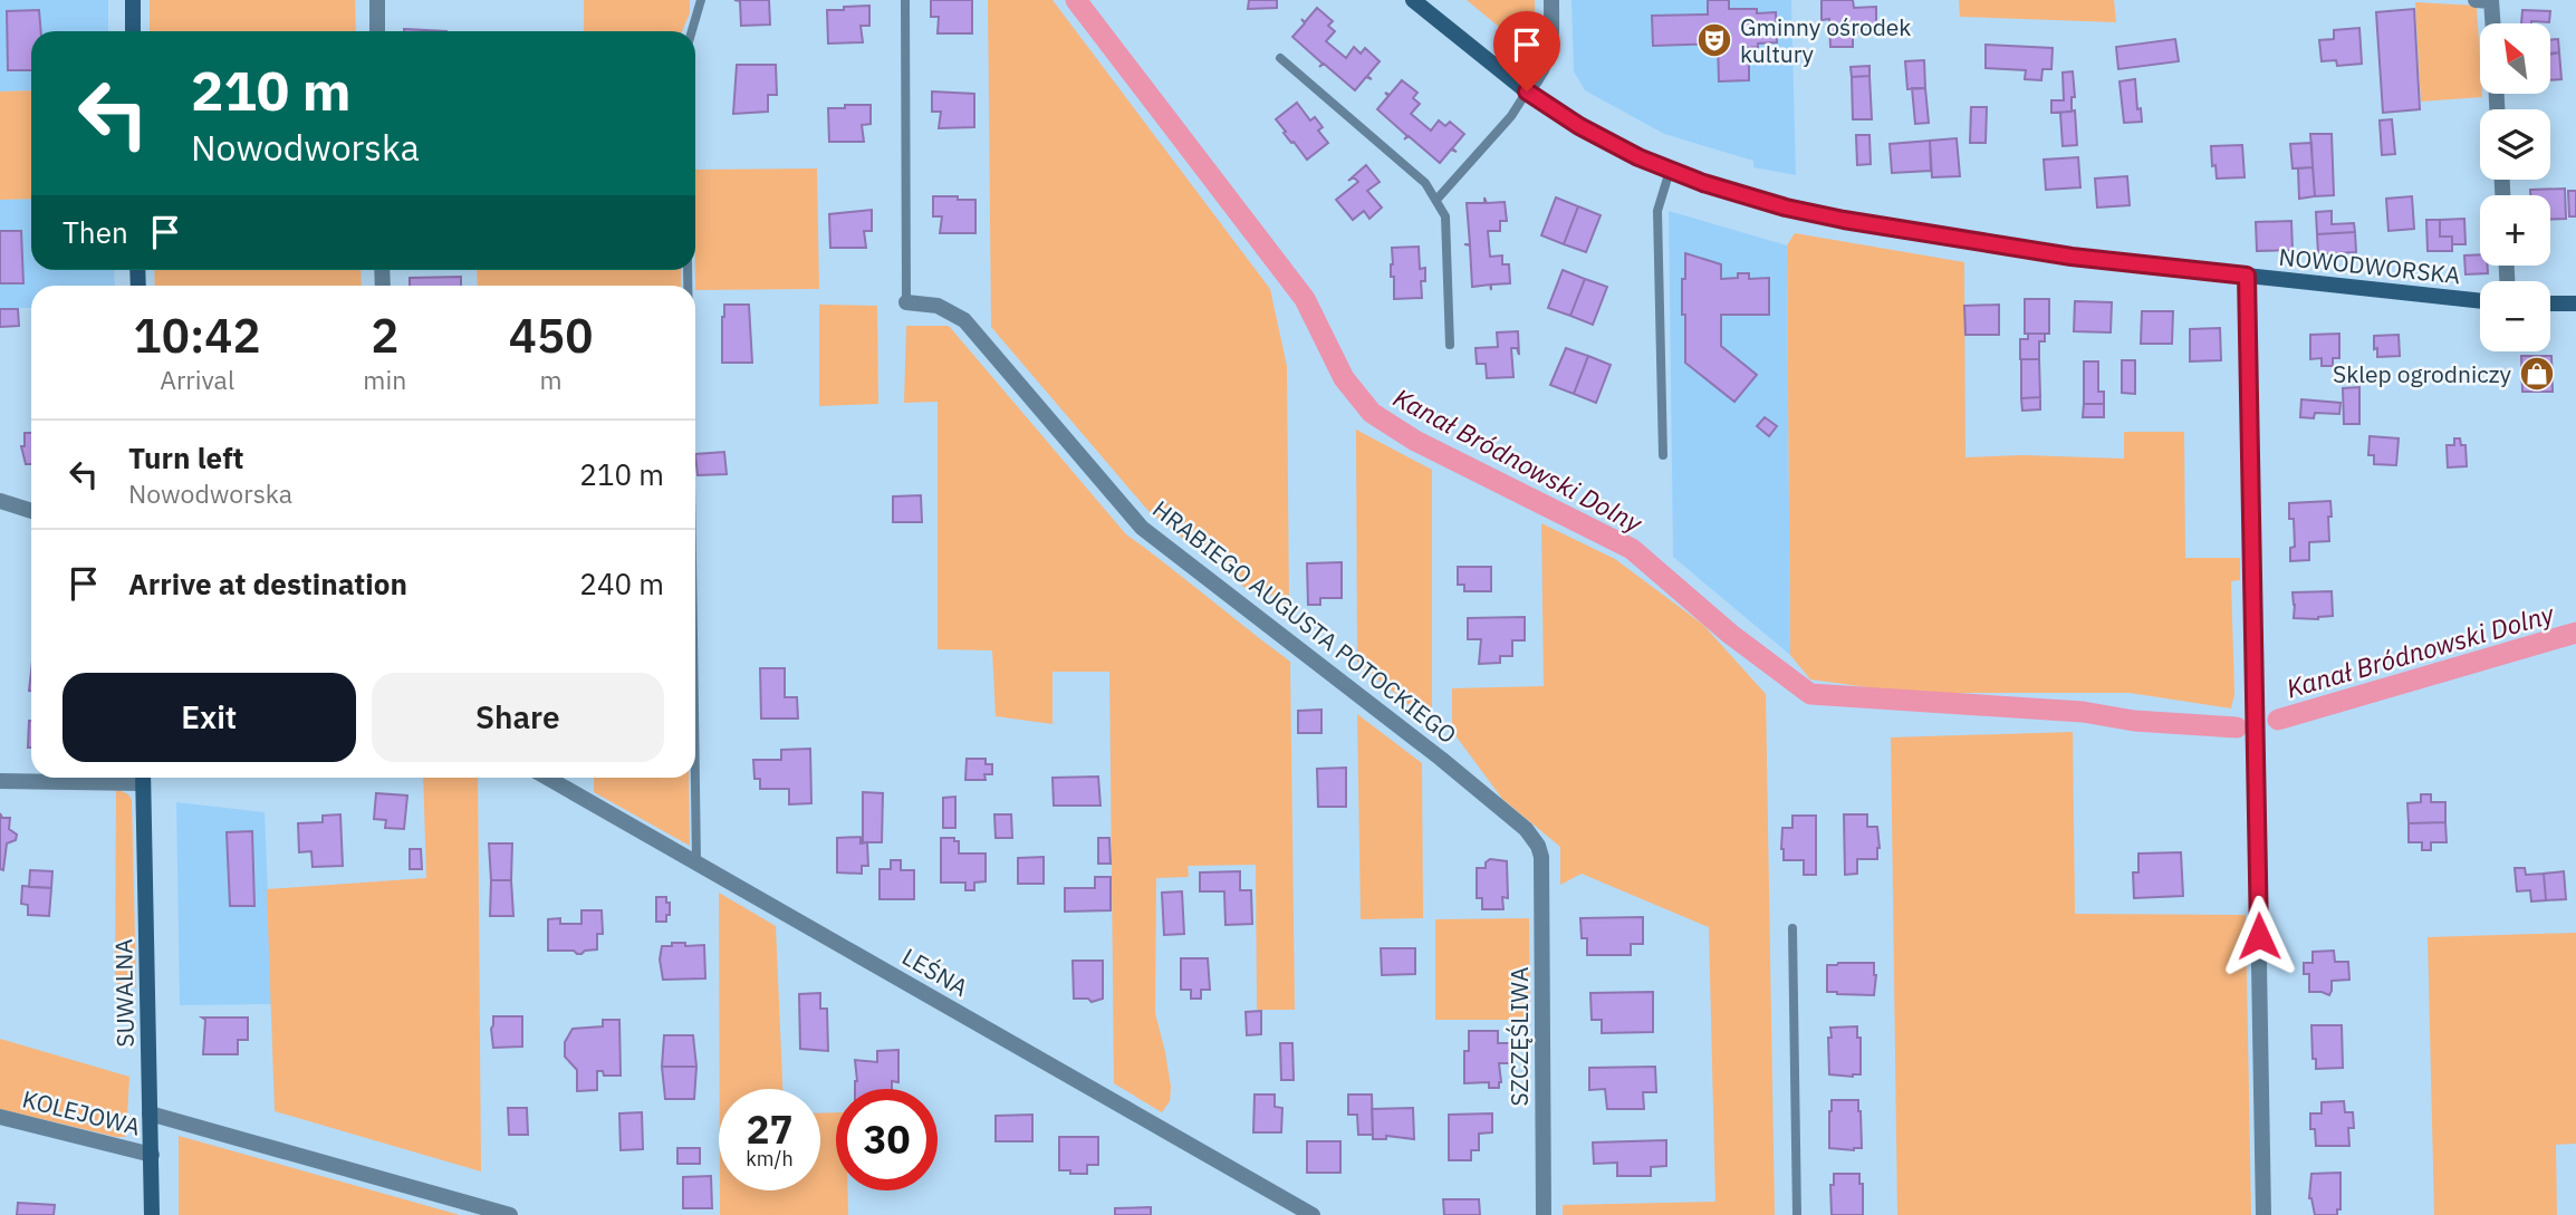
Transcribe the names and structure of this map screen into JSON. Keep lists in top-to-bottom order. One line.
{"streets":{"main road":["NOWODWORSKA","SUWALNA"],"street":["HRABIEGO AUGUSTA POTOCKIEGO","LEŚNA","SZCZĘŚLIWA","KOLEJOWA"]},"crossings":[["HRABIEGO AUGUSTA POTOCKIEGO","SZCZĘŚLIWA"],["SUWALNA","KOLEJOWA"]],"water":["Kanał Bródnowski Dolny"],"places":{"theatre":["Gminny ośrodek kultury"],"shop":["Sklep ogrodniczy"]},"north":"top left","page":{"map_buttons":["+","−"],"turn":["210 m","Nowodworska"],"then":"Then","eta":["10:42","Arrival","2","min","450","m"],"list":[{"name":"Turn left","note":"Nowodworska","value":"210 m"},{"name":"Arrive at destination","value":"240 m"}],"buttons":["Exit","Share"],"speed":"27 km/h","limit":"30"}}
